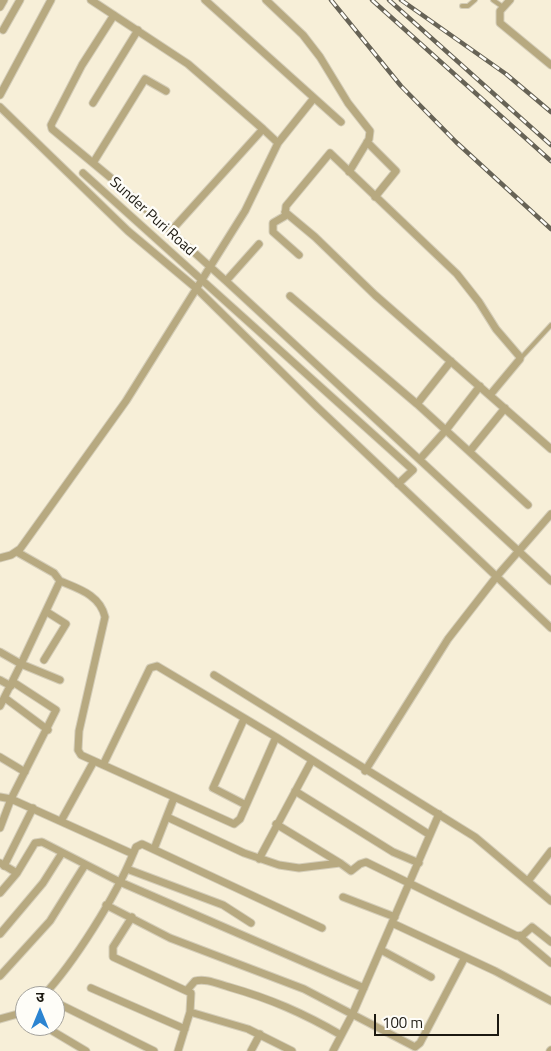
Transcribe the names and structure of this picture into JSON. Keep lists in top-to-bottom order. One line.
{"streets":{"street":["Sunder Puri Road"]},"scale_bar":"100 m","north":"top"}
